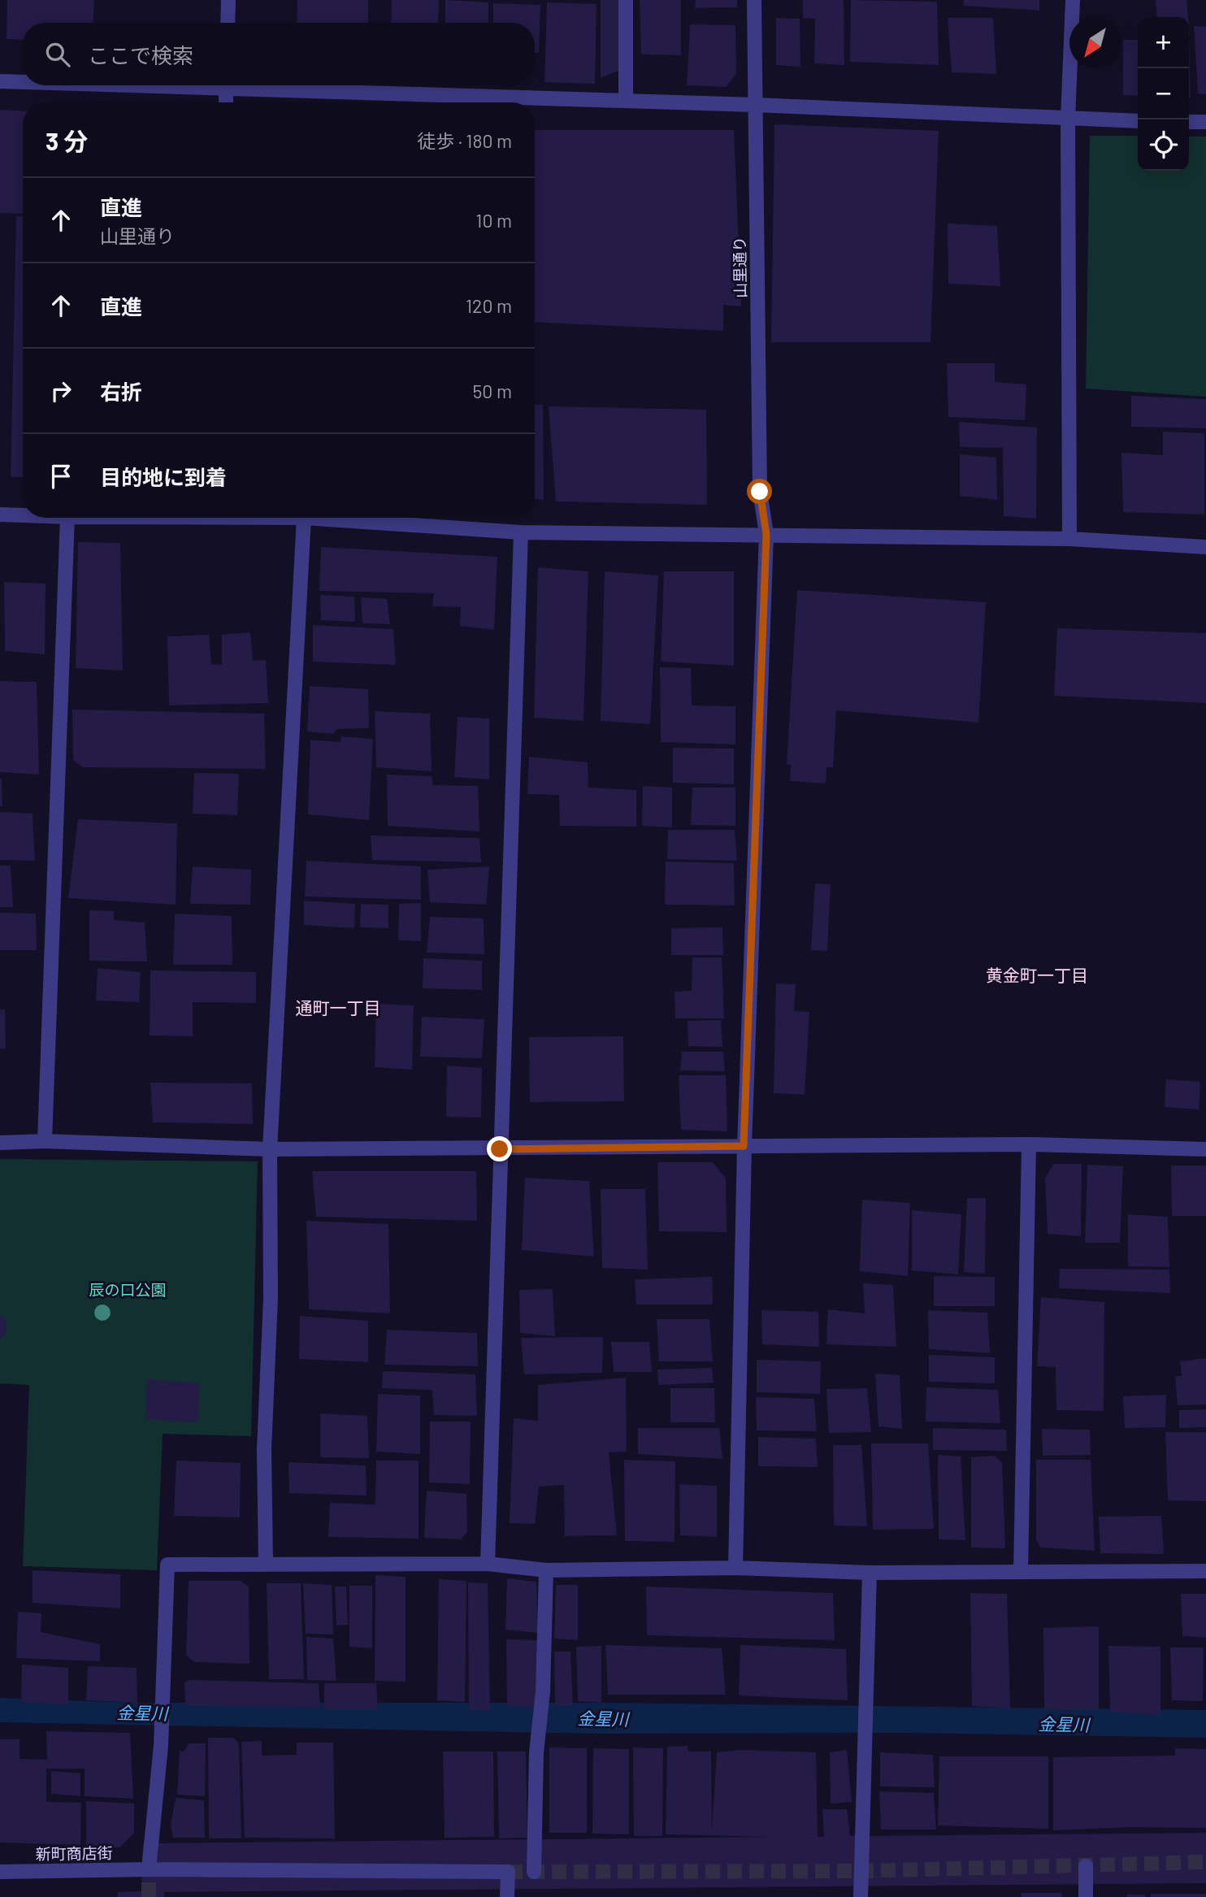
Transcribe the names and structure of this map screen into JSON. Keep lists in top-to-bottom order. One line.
{"streets":{"street":["山里通り","新町商店街"]},"districts":["黄金町一丁目","通町一丁目"],"water":["金星川"],"parks":["辰の口公園"],"north":"bottom left","page":{"map_buttons":["+","−"],"search":"ここで検索","heading":["3 分","徒歩 · 180 m"],"list":[["直進","山里通り","10 m"],["直進","120 m"],["右折","50 m"],"目的地に到着"]}}
